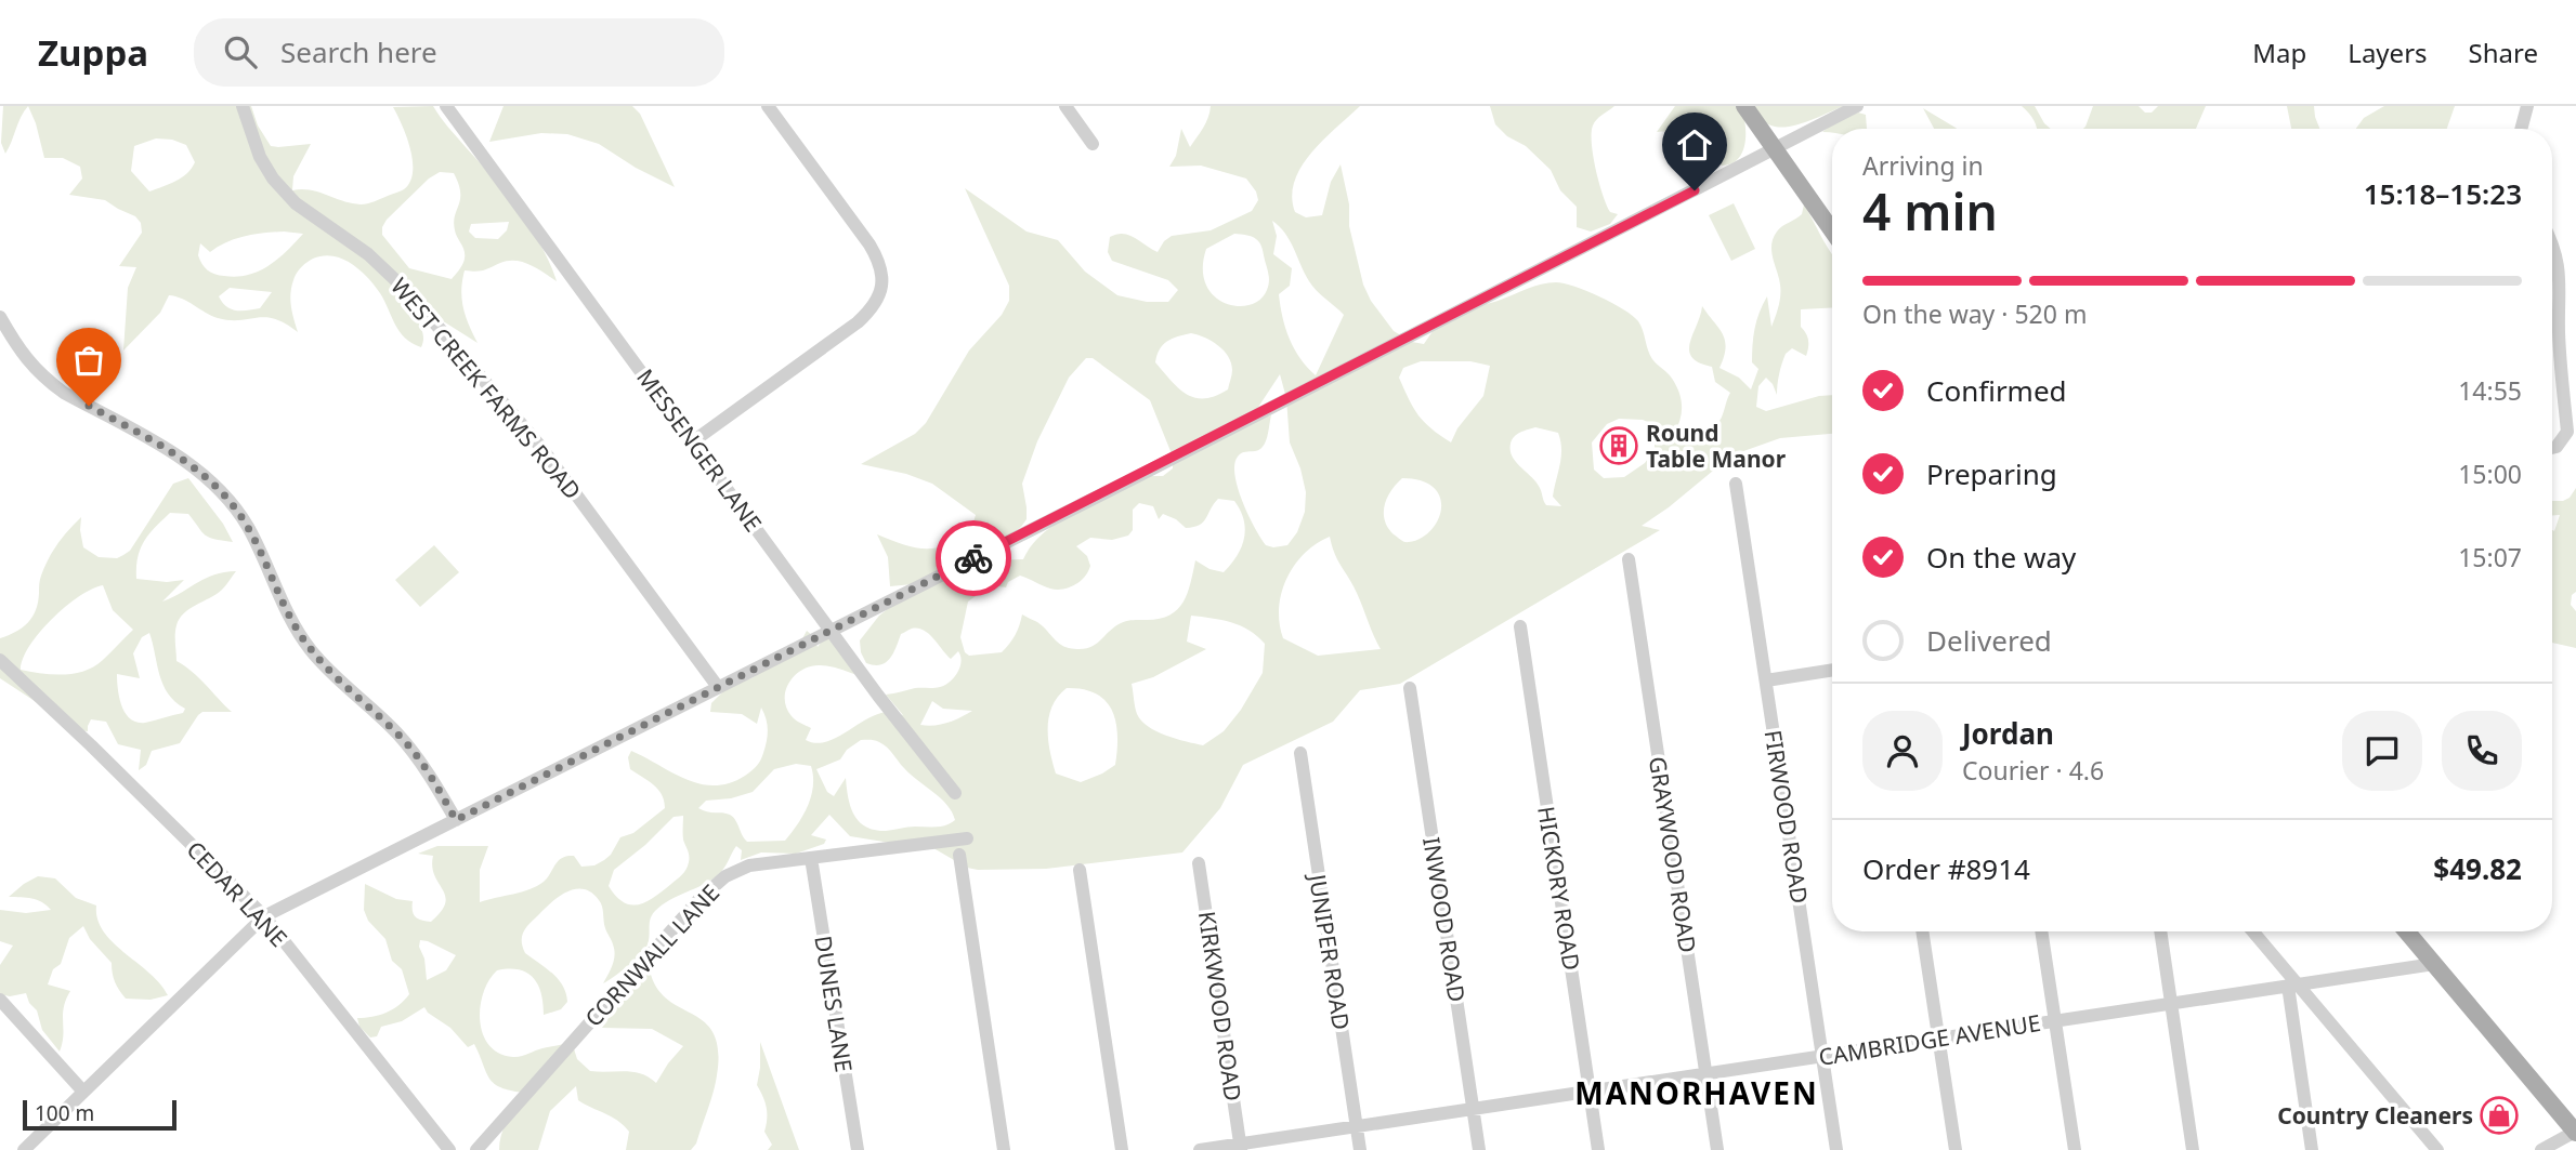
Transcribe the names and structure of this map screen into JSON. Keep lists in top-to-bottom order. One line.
{"streets":{"street":["WEST CREEK FARMS ROAD","MESSENGER LANE","FIRWOOD ROAD","GRAYWOOD ROAD","HICKORY ROAD","CEDAR LANE","INWOOD ROAD","JUNIPER ROAD","CORNWALL LANE","DUNES LANE","KIRKWOOD ROAD","CAMBRIDGE AVENUE"]},"crossings":[["FIRWOOD ROAD","CAMBRIDGE AVENUE"],["GRAYWOOD ROAD","CAMBRIDGE AVENUE"],["HICKORY ROAD","CAMBRIDGE AVENUE"],["INWOOD ROAD","CAMBRIDGE AVENUE"],["JUNIPER ROAD","CAMBRIDGE AVENUE"],["CORNWALL LANE","DUNES LANE"],["KIRKWOOD ROAD","CAMBRIDGE AVENUE"]],"districts":["MANORHAVEN"],"places":{"building":["Round Table Manor"],"shop":["Country Cleaners"]},"scale_bar":"100 m","page":{"header":"Zuppa","search":"Search here","nav":["Map","Layers","Share"],"heading":["4 min","Arriving in","15:18–15:23"],"panel":["Jordan","Courier · 4.6","Order #8914","$49.82"],"bar":"On the way · 520 m","list":[["Confirmed","14:55"],["Preparing","15:00"],["On the way","15:07"],"Delivered"],"scale":"100 m"}}
